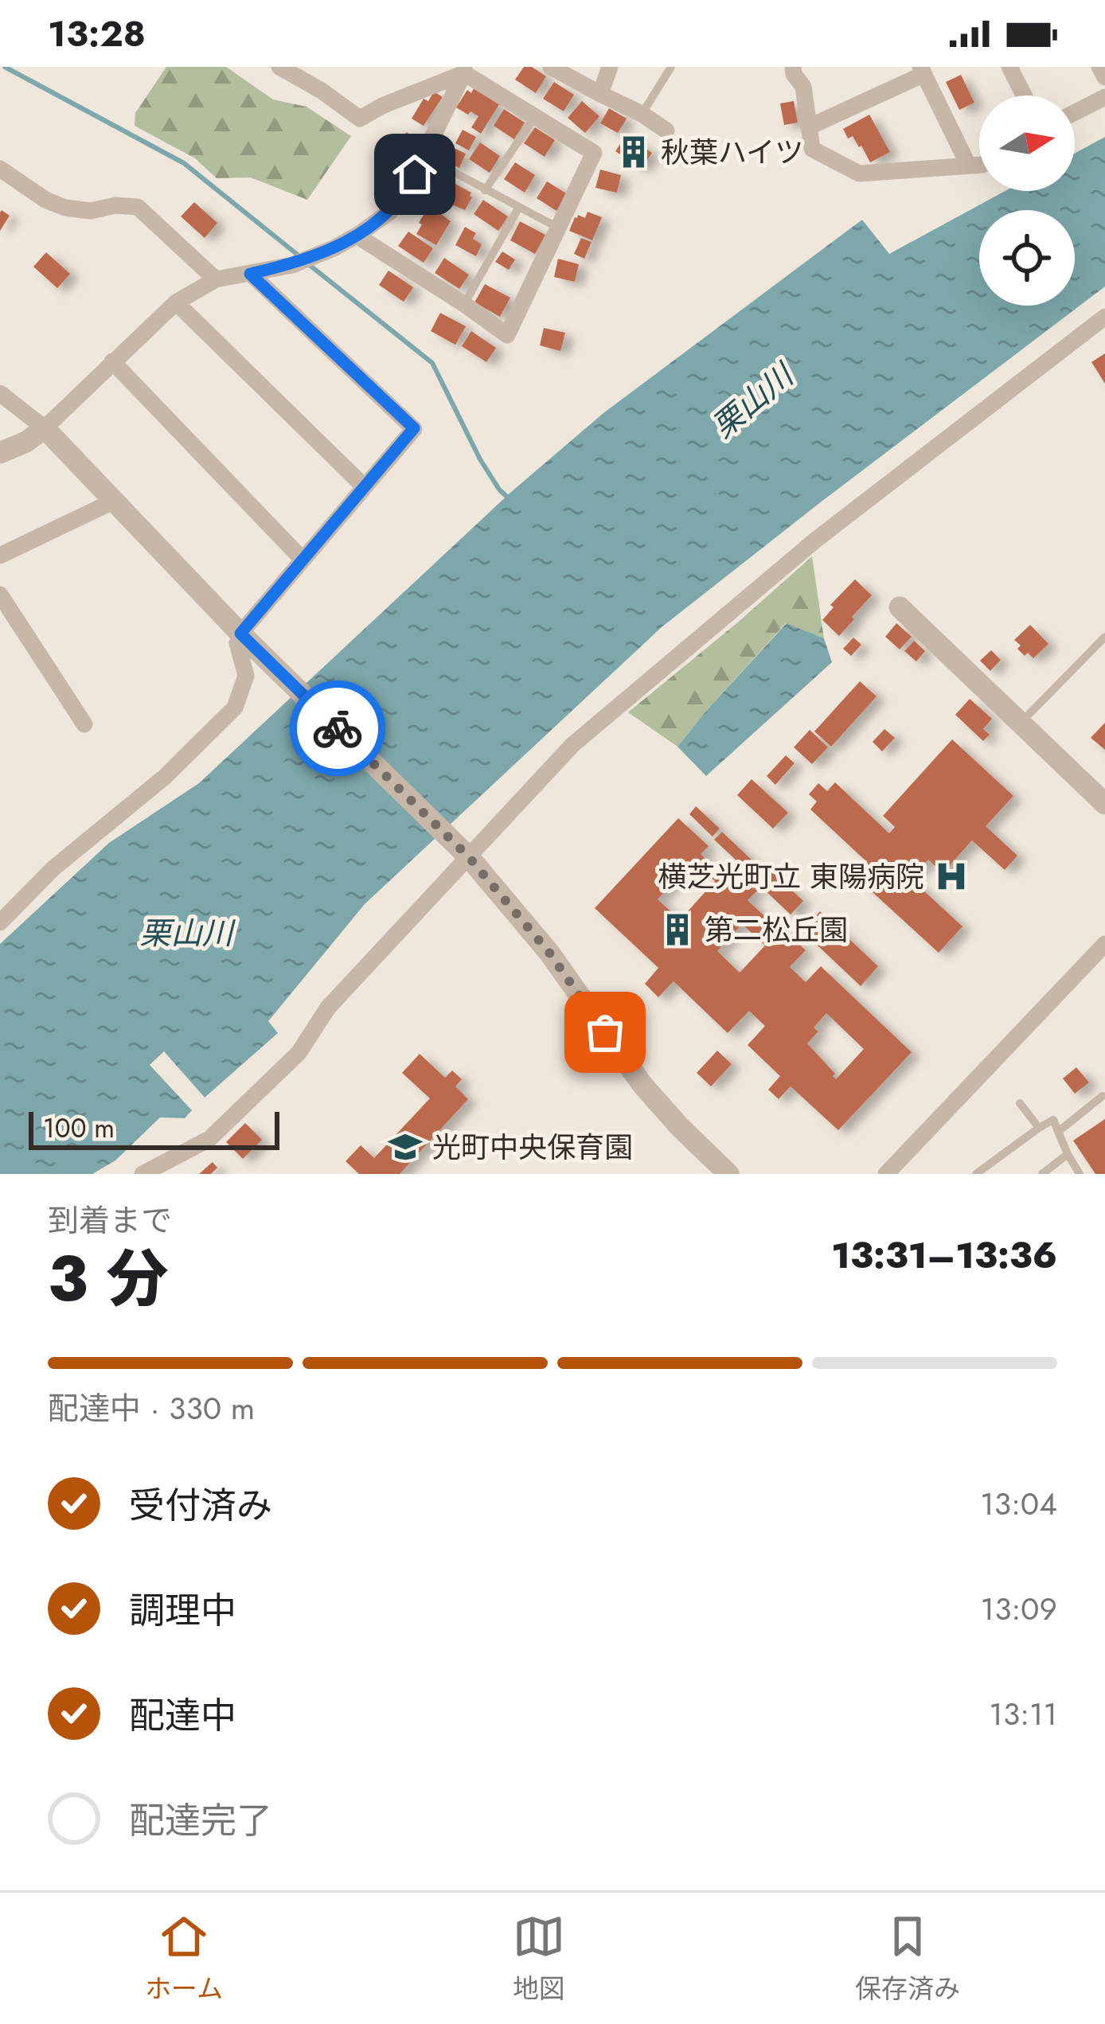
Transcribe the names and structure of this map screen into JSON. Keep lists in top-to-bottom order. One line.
{"water":["栗山川"],"places":{"building":["秋葉ハイツ","第二松丘園"],"hospital":["横芝光町立 東陽病院"],"school or university":["光町中央保育園"]},"scale_bar":"100 m","north":"right","page":{"status":"13:28","scale":"100 m","heading":["3 分","到着まで","13:31–13:36"],"bar":"配達中 · 330 m","list":[["受付済み","13:04"],["調理中","13:09"],["配達中","13:11"],"配達完了"],"tabs":["ホーム","地図","保存済み"]}}
